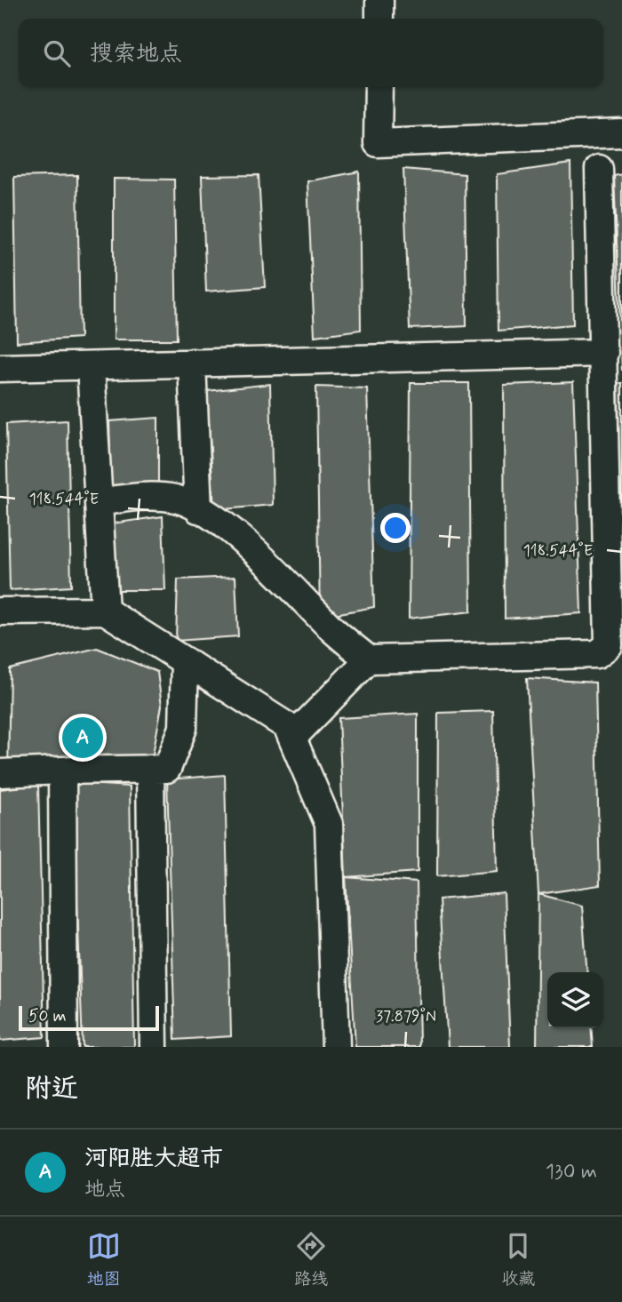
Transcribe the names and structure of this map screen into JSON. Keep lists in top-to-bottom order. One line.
{"scale_bar":"50 m","page":{"search":"搜索地点","pins":"A","scale":"50 m","heading":"附近","list":[{"mark":"A","name":"河阳胜大超市","note":"地点","value":"130 m"}],"nav":["地图","路线","收藏"]},"coordinates":["118.544°E","37.879°N"]}
